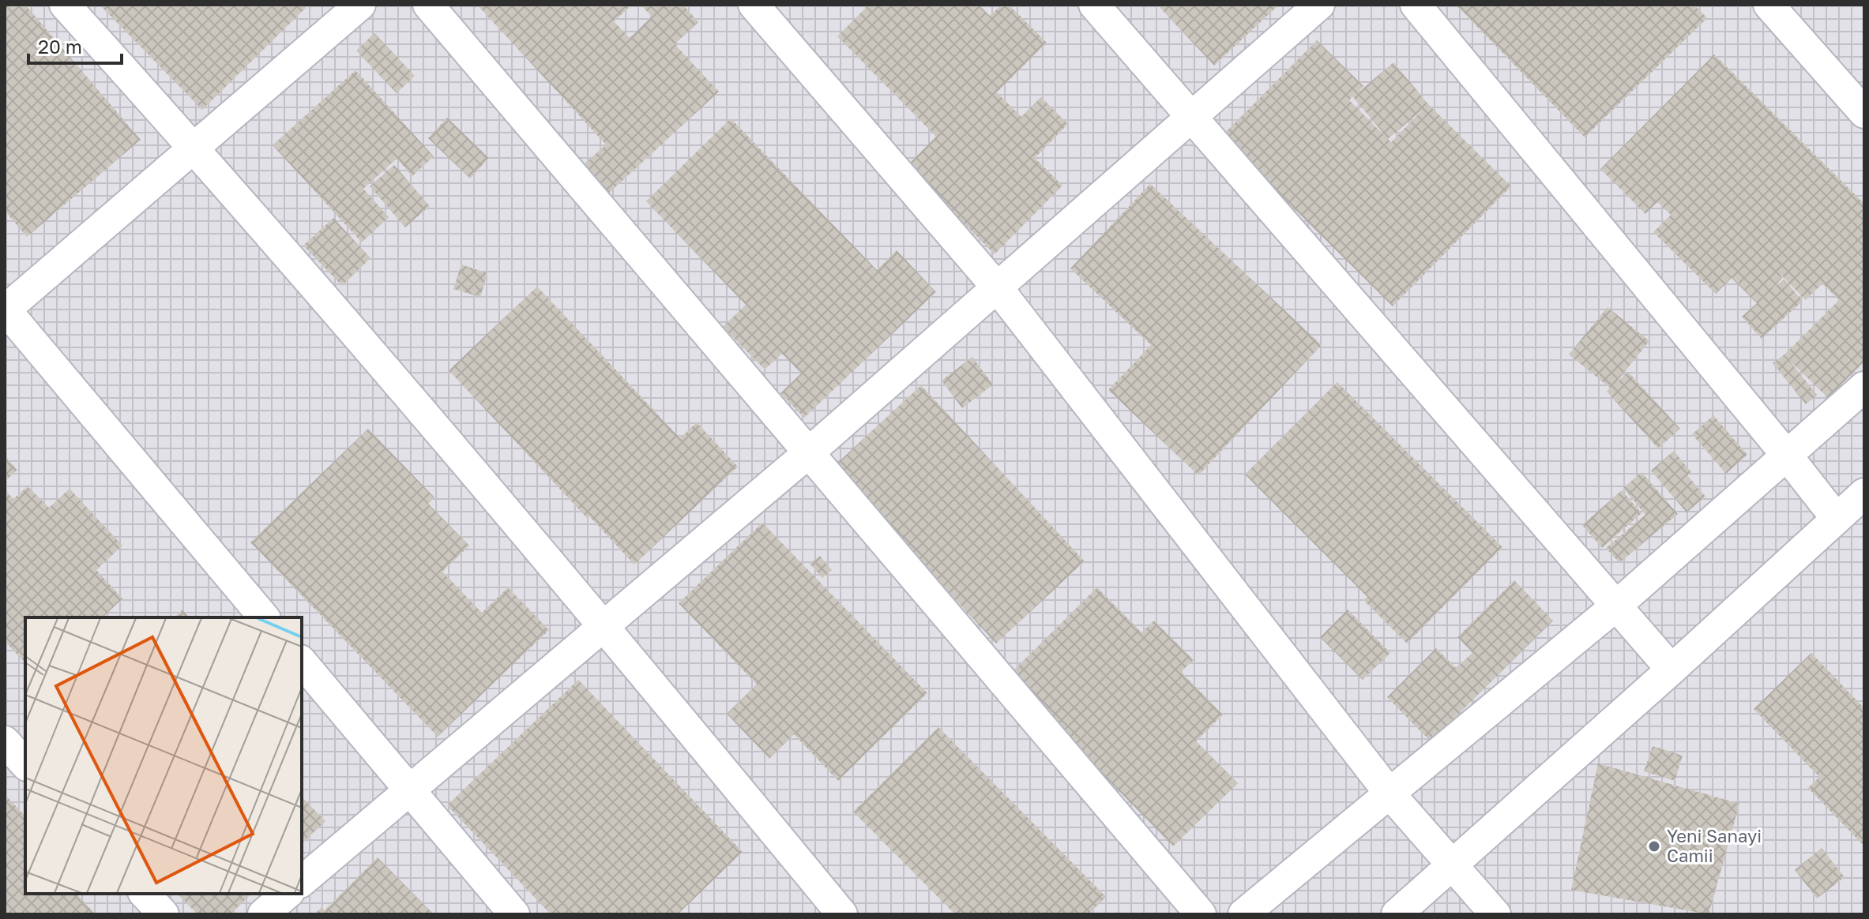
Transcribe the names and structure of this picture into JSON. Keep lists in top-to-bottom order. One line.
{"places":["Yeni Sanayi Camii"],"scale_bar":"20 m"}
